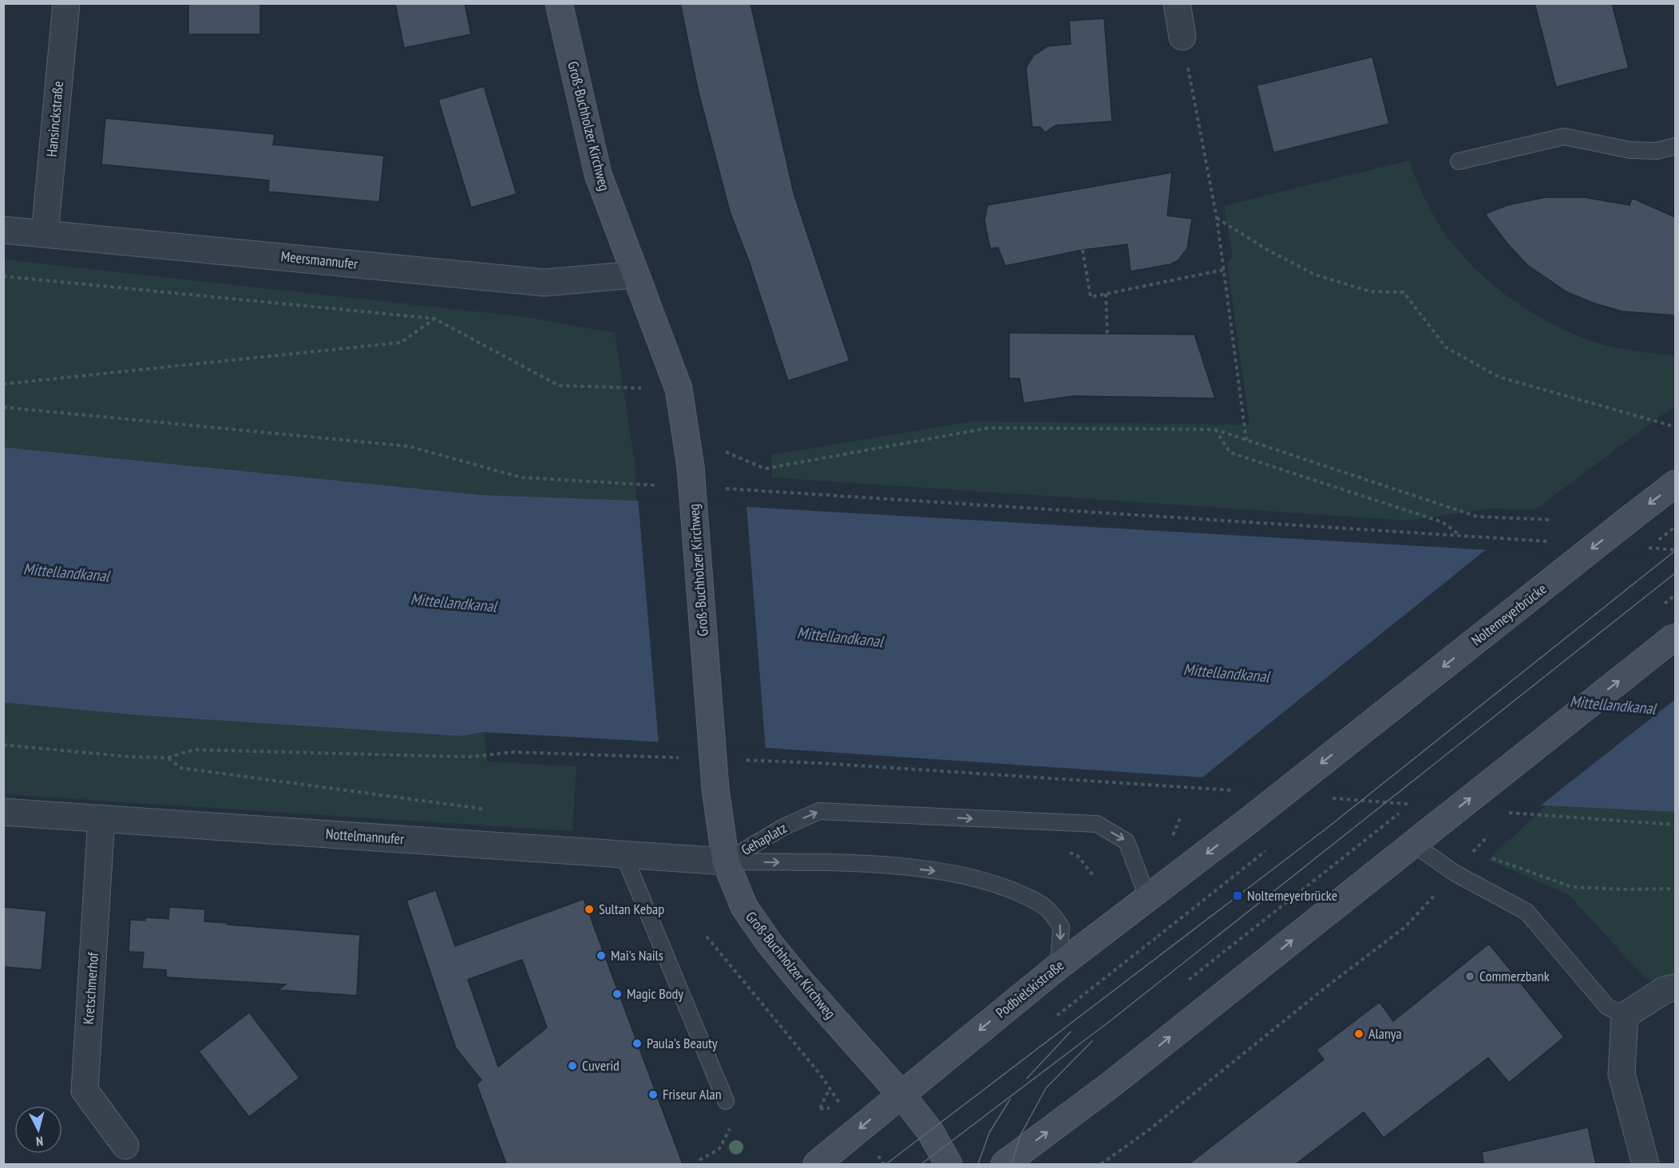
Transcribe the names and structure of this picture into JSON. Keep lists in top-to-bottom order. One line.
{"streets":{"main road":["Groß-Buchholzer Kirchweg","Noltemeyerbrücke","Podbielskistraße"],"street":["Hansinckstraße","Meersmannufer","Nottelmannufer","Kretschmerhof"],"lane":["Gehaplatz"]},"crossings":[["Hansinckstraße","Meersmannufer"],["Groß-Buchholzer Kirchweg","Meersmannufer"],["Groß-Buchholzer Kirchweg","Nottelmannufer"],["Groß-Buchholzer Kirchweg","Gehaplatz"],["Groß-Buchholzer Kirchweg","Podbielskistraße"],["Noltemeyerbrücke","Podbielskistraße"],["Nottelmannufer","Gehaplatz"],["Nottelmannufer","Kretschmerhof"],["Gehaplatz","Podbielskistraße"]],"one_way":["Gehaplatz"],"water":["Mittellandkanal"],"places":{"transit":["Noltemeyerbrücke"],"other":["Sultan Kebap","Mai's Nails","Commerzbank","Magic Body","Alanya","Paula's Beauty","Cuverid","Friseur Alan"]},"north":"bottom"}
